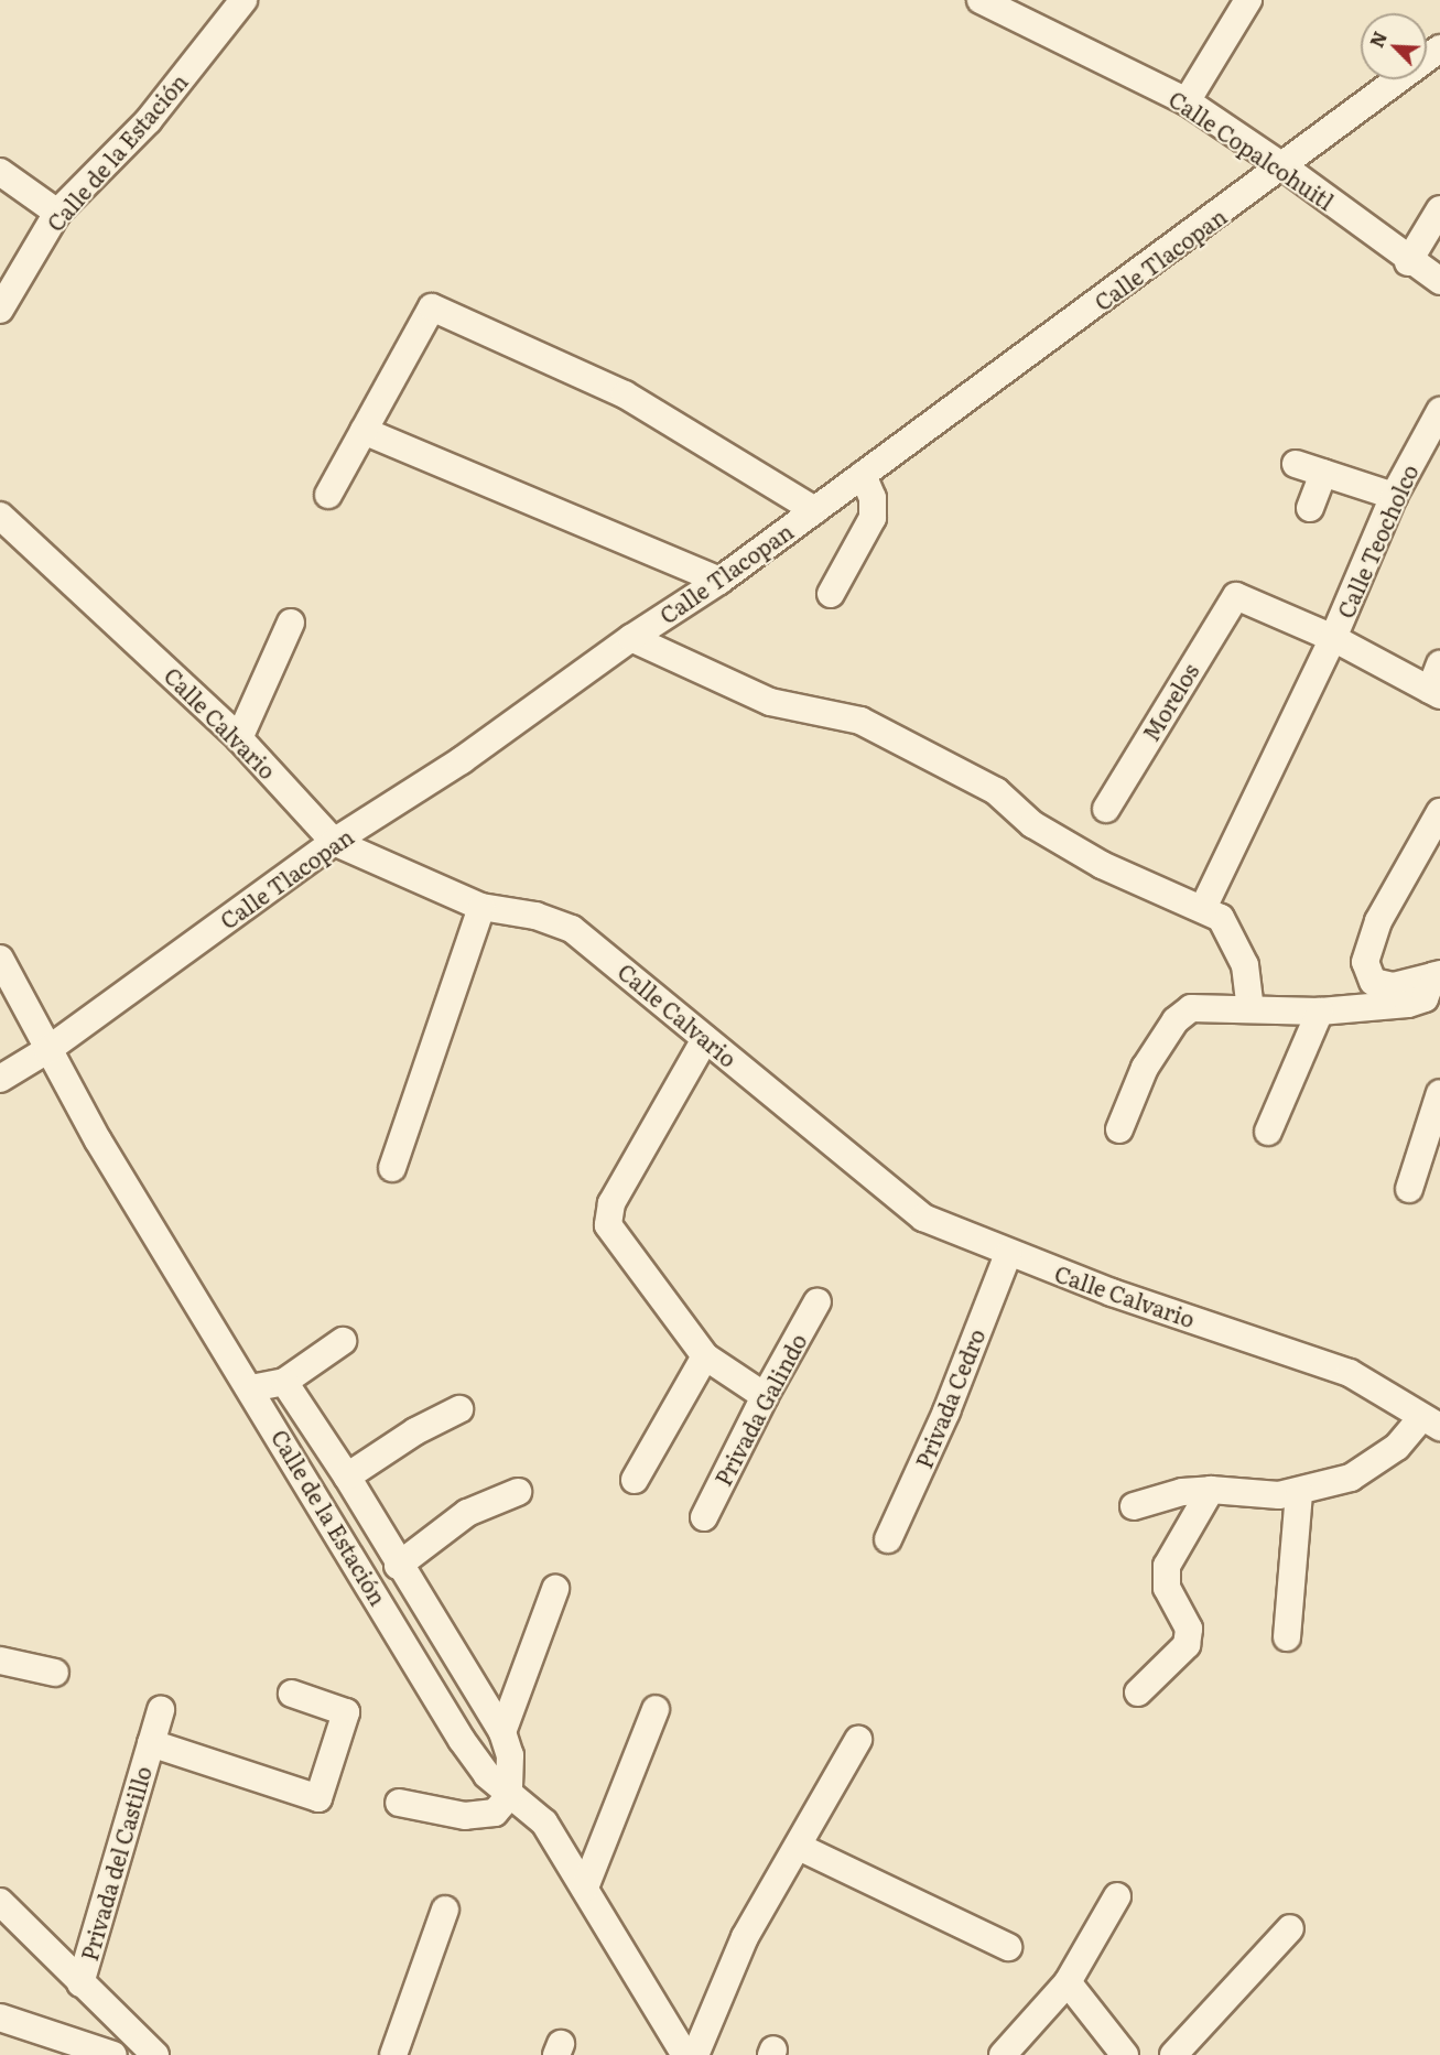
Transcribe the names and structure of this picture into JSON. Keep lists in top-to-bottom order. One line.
{"streets":{"street":["Calle Copalcohuitl","Calle de la Estación","Calle Tlacopan","Calle Teocholco","Morelos","Calle Calvario","Privada Cedro","Privada Galindo","Privada del Castillo"]},"crossings":[["Calle Copalcohuitl","Calle Tlacopan"],["Calle de la Estación","Calle Tlacopan"],["Calle Tlacopan","Calle Calvario"],["Calle Teocholco","Morelos"],["Calle Calvario","Privada Cedro"]],"north":"top left"}
